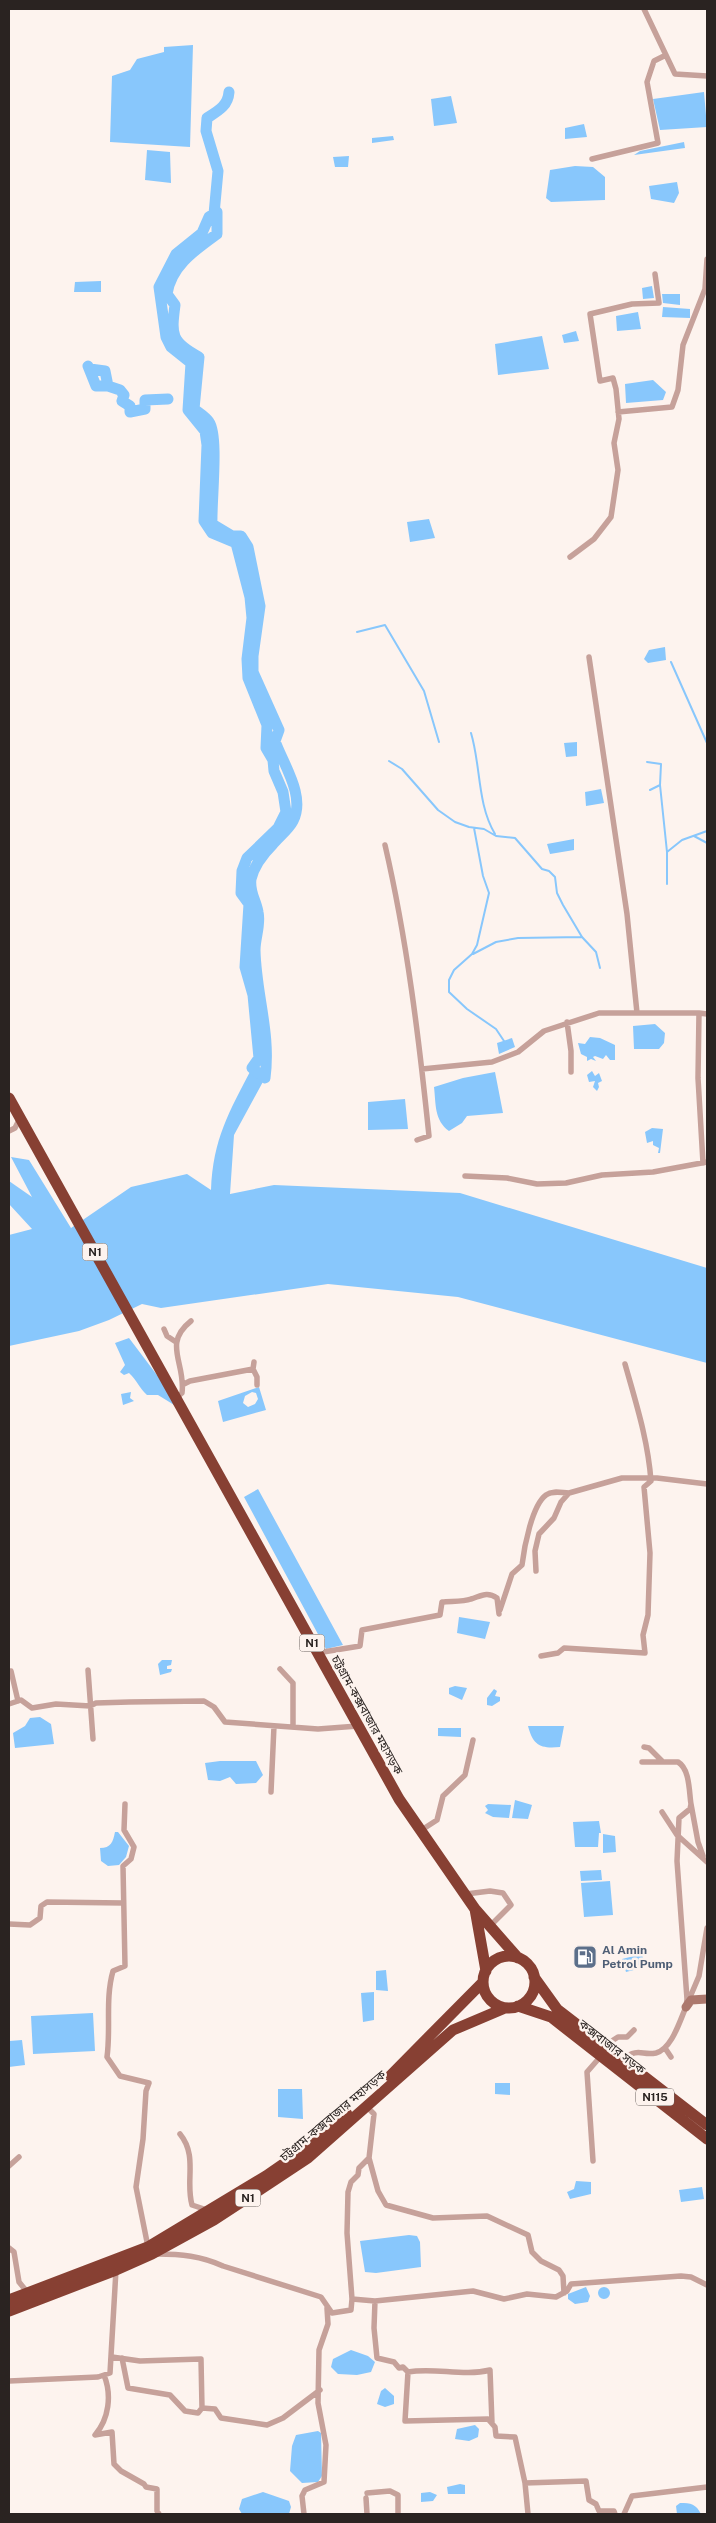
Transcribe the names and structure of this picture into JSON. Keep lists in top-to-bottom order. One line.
{"streets":{"highway":["N1","চট্টগ্রাম-কক্সবাজার মহাসড়ক","কক্সবাজার সড়ক","N115"]},"crossings":[["N1","চট্টগ্রাম-কক্সবাজার মহাসড়ক"],["চট্টগ্রাম-কক্সবাজার মহাসড়ক","কক্সবাজার সড়ক"]],"places":{"fuel station":["Al Amin Petrol Pump"]}}
